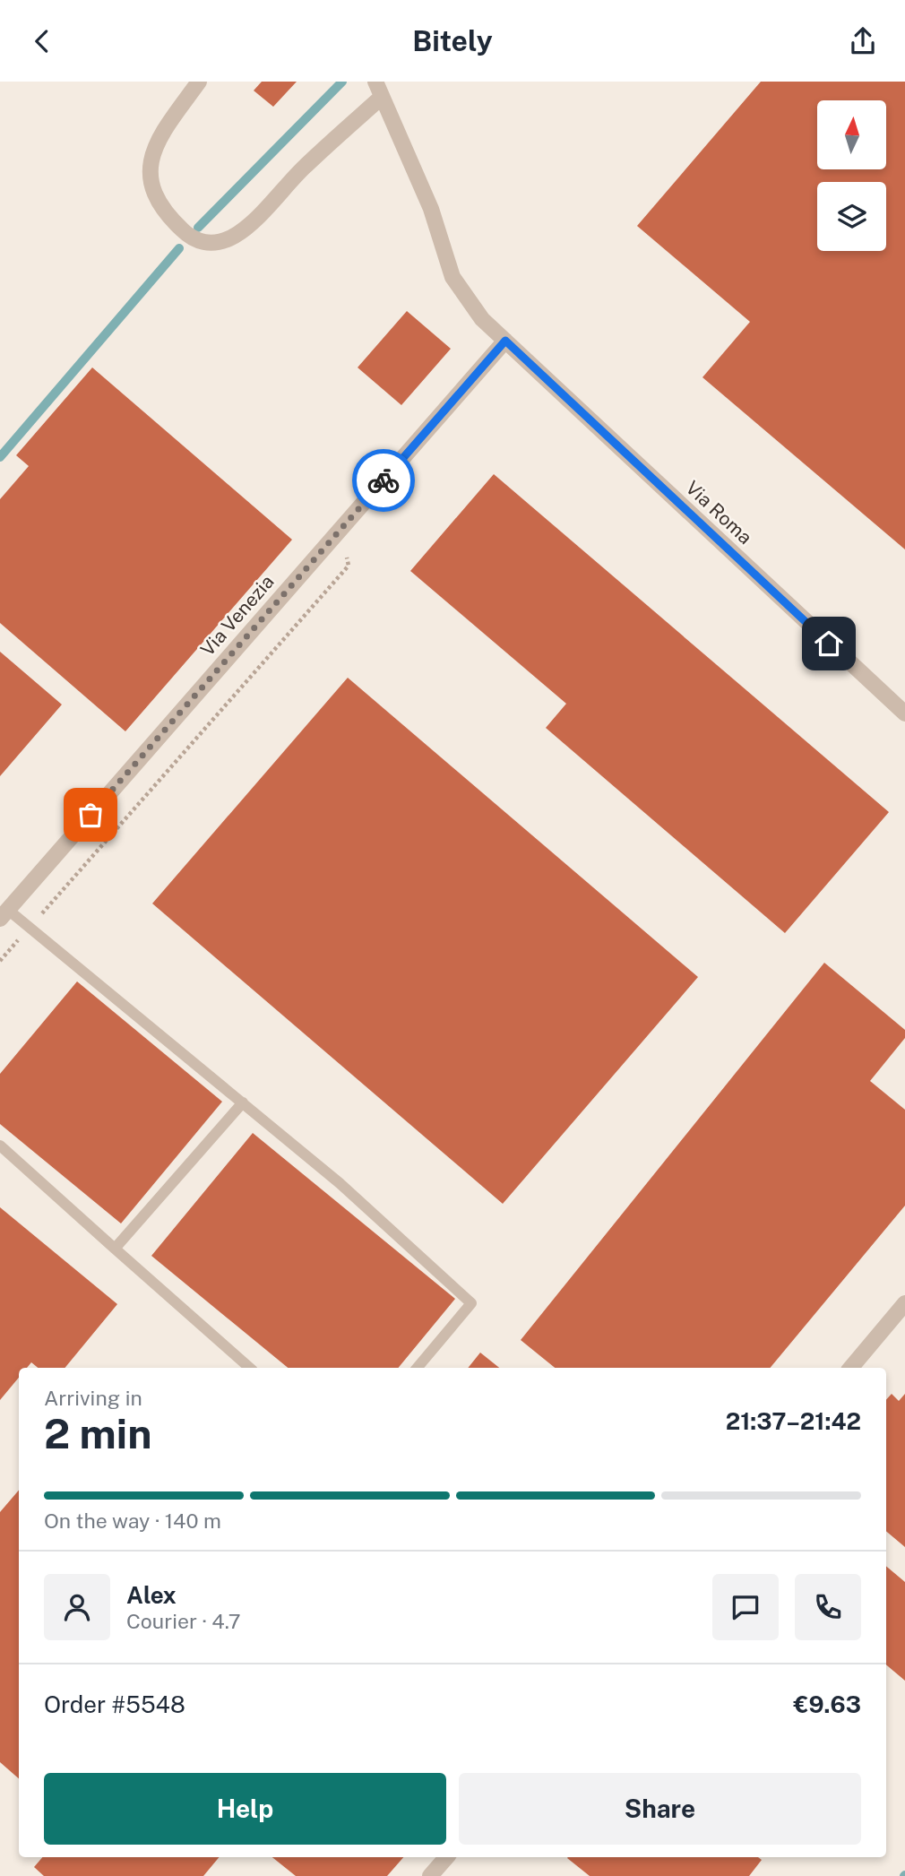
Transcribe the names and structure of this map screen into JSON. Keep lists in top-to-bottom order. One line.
{"streets":{"street":["Via Roma","Via Venezia"]},"crossings":[["Via Roma","Via Venezia"]],"north":"top","page":{"header":"Bitely","heading":["2 min","Arriving in","21:37–21:42"],"panel":["Alex","Courier · 4.7","Order #5548","€9.63"],"bar":"On the way · 140 m","buttons":["Help","Share"]}}
